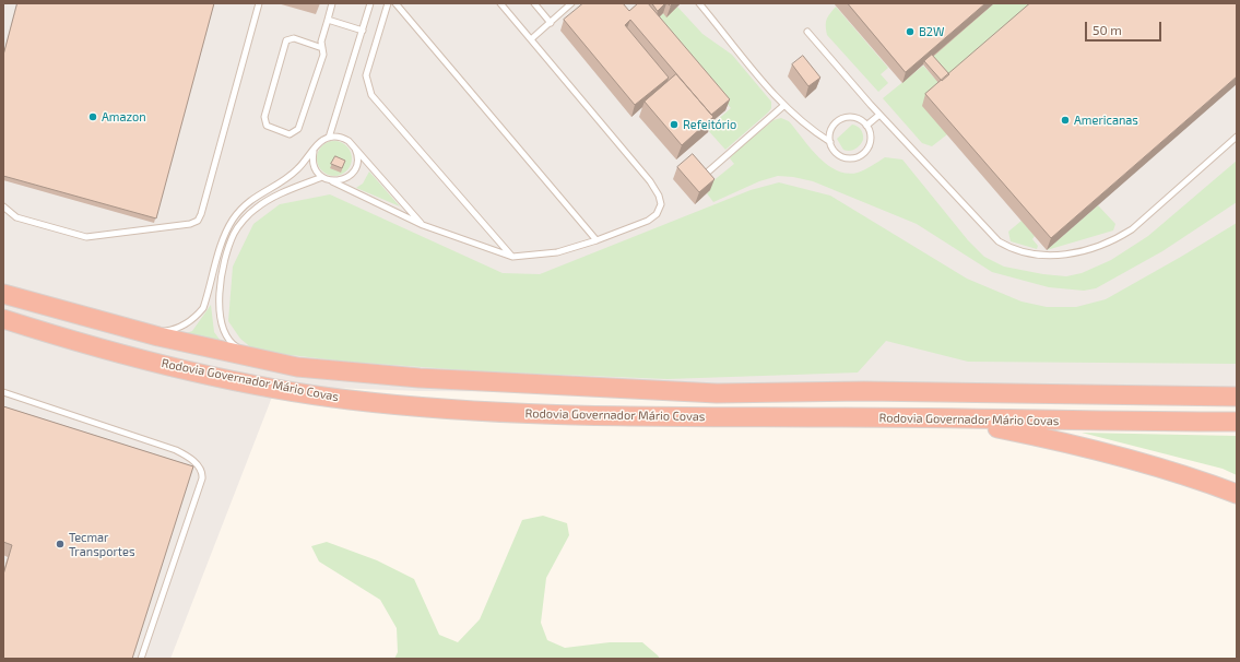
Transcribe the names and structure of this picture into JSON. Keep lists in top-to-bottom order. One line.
{"streets":{"highway":["Rodovia Governador Mário Covas"]},"places":["B2W","Amazon","Americanas","Refeitório","Tecmar Transportes"],"scale_bar":"50 m"}
